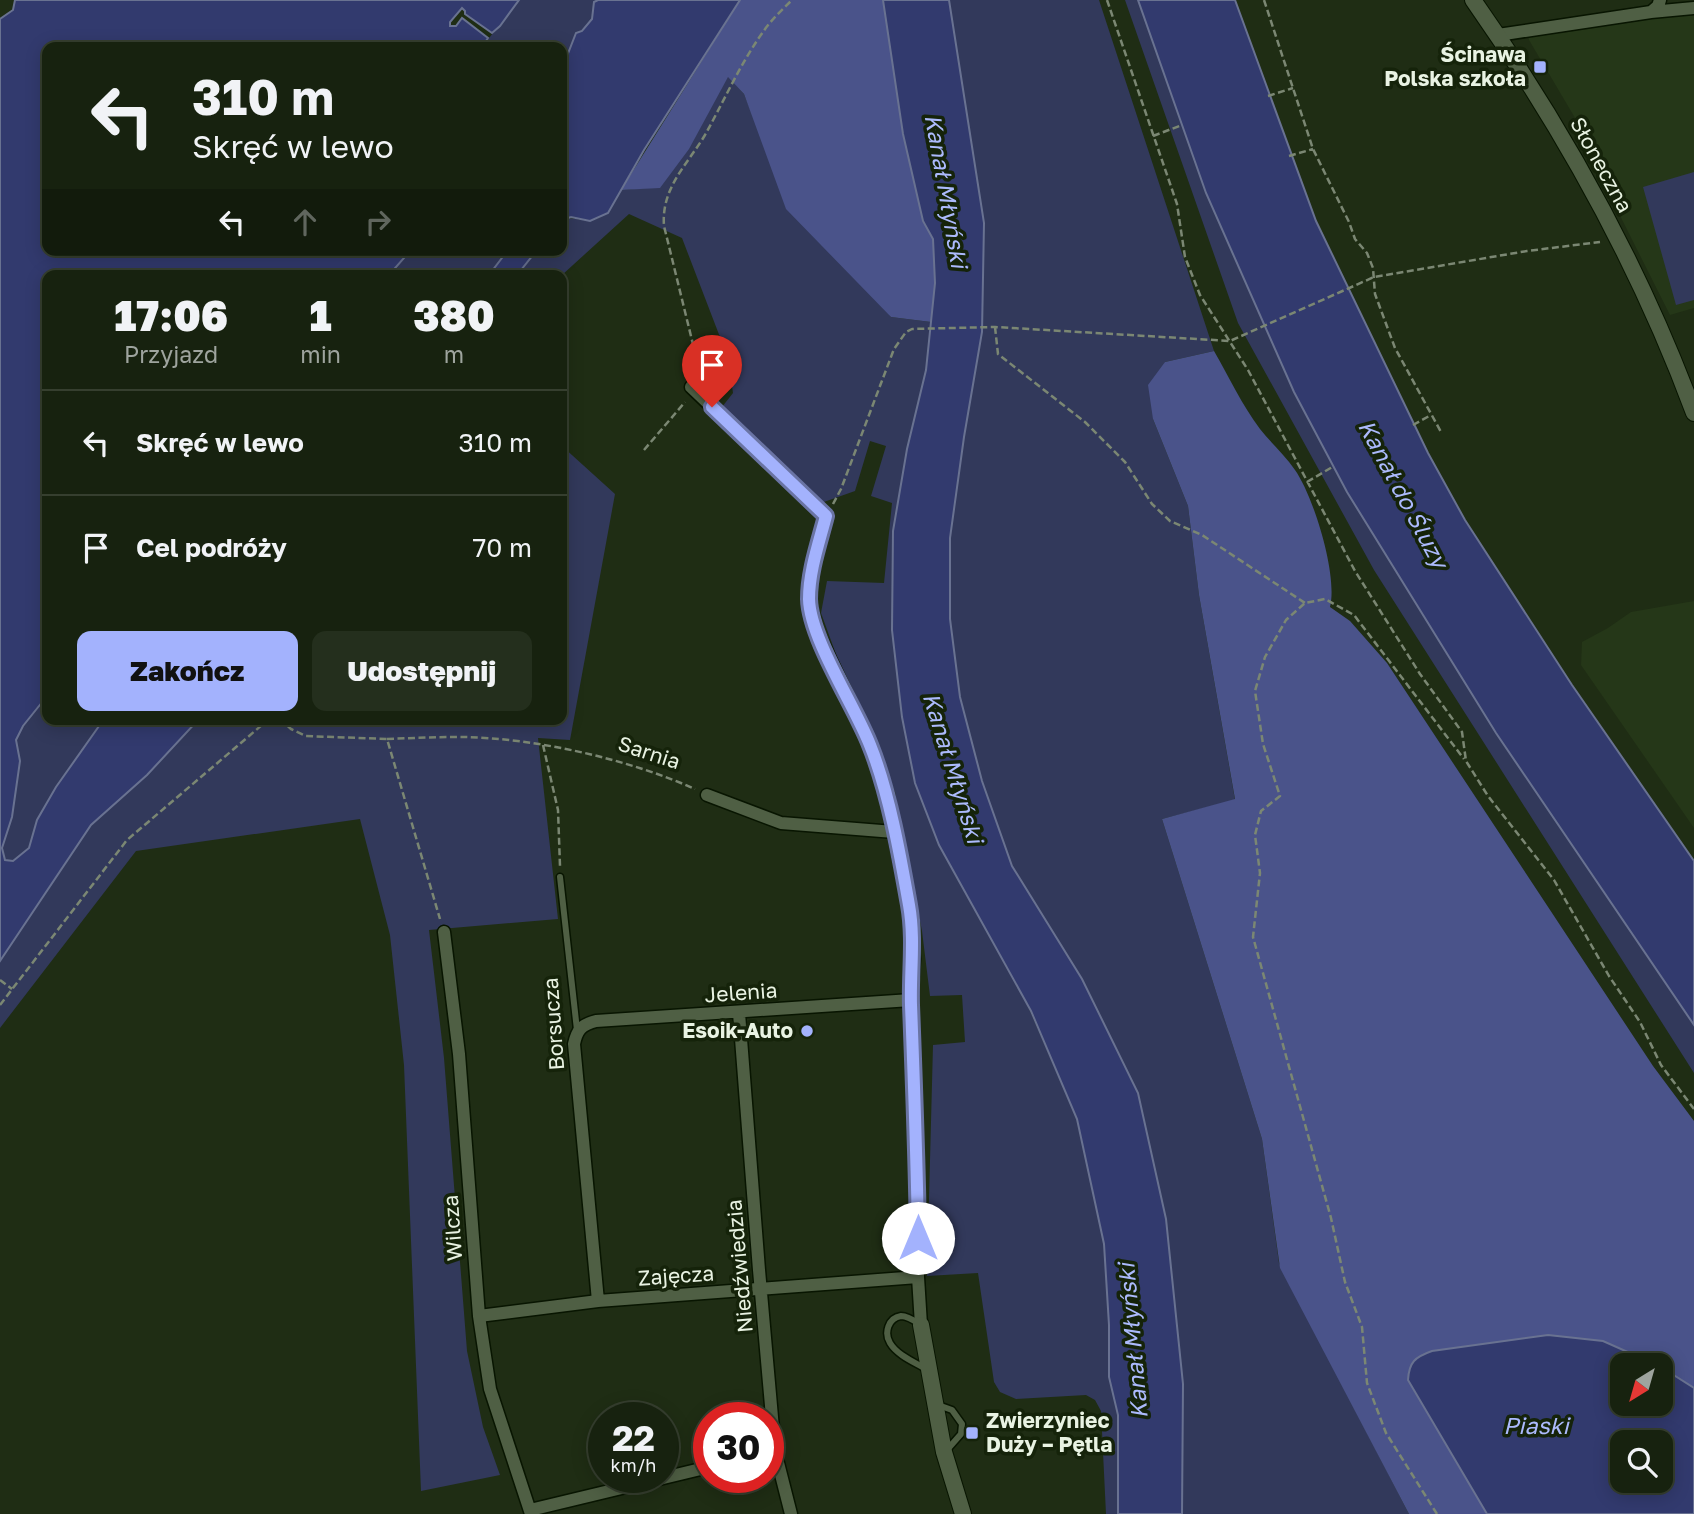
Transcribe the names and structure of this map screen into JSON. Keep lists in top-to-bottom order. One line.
{"streets":{"street":["Słoneczna","Jelenia","Borsucza","Wilcza","Niedźwiedzia","Zajęcza"],"path":["Sarnia"]},"crossings":[["Jelenia","Borsucza"],["Jelenia","Niedźwiedzia"],["Borsucza","Zajęcza"],["Wilcza","Zajęcza"],["Niedźwiedzia","Zajęcza"]],"water":["Kanał Młyński","Kanał do Śluzy","Piaski"],"places":{"transit":["Ścinawa Polska szkoła","Zwierzyniec Duży – Pętla"],"other":["Esoik-Auto"]},"north":"bottom left","page":{"turn":["310 m","Skręć w lewo"],"eta":["17:06","Przyjazd","1","min","380","m"],"list":[{"name":"Skręć w lewo","value":"310 m"},{"name":"Cel podróży","value":"70 m"}],"buttons":["Zakończ","Udostępnij"],"speed":"22 km/h","limit":"30"}}
